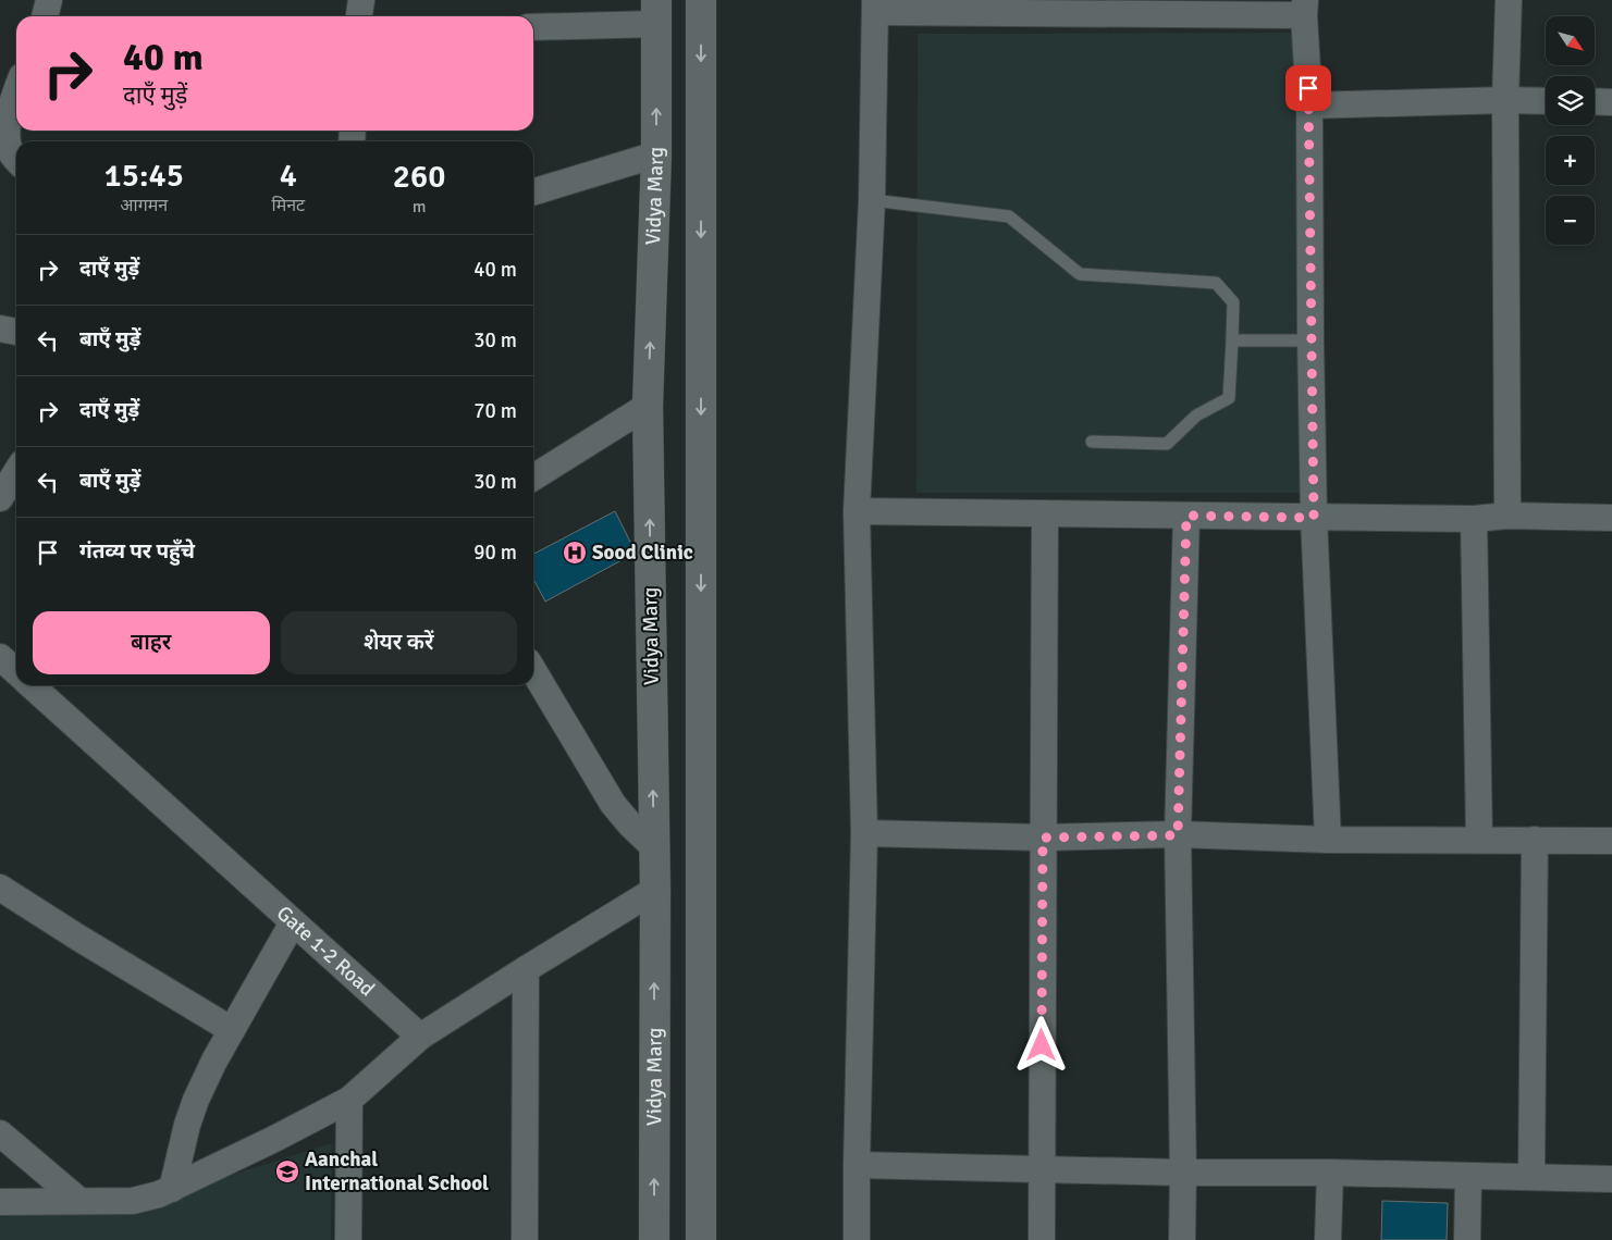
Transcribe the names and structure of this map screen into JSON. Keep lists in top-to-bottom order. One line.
{"streets":{"main road":["Vidya Marg"],"street":["Gate 1-2 Road"]},"places":{"hospital":["Sood Clinic"],"school or university":["Aanchal International School"]},"north":"bottom right","page":{"map_buttons":["+","−"],"turn":["40 m","दाएँ मुड़ें"],"eta":["15:45","आगमन","4","मिनट","260","m"],"list":[{"name":"दाएँ मुड़ें","value":"40 m"},{"name":"बाएँ मुड़ें","value":"30 m"},{"name":"दाएँ मुड़ें","value":"70 m"},{"name":"बाएँ मुड़ें","value":"30 m"},{"name":"गंतव्य पर पहुँचे","value":"90 m"}],"buttons":["बाहर","शेयर करें"]}}
